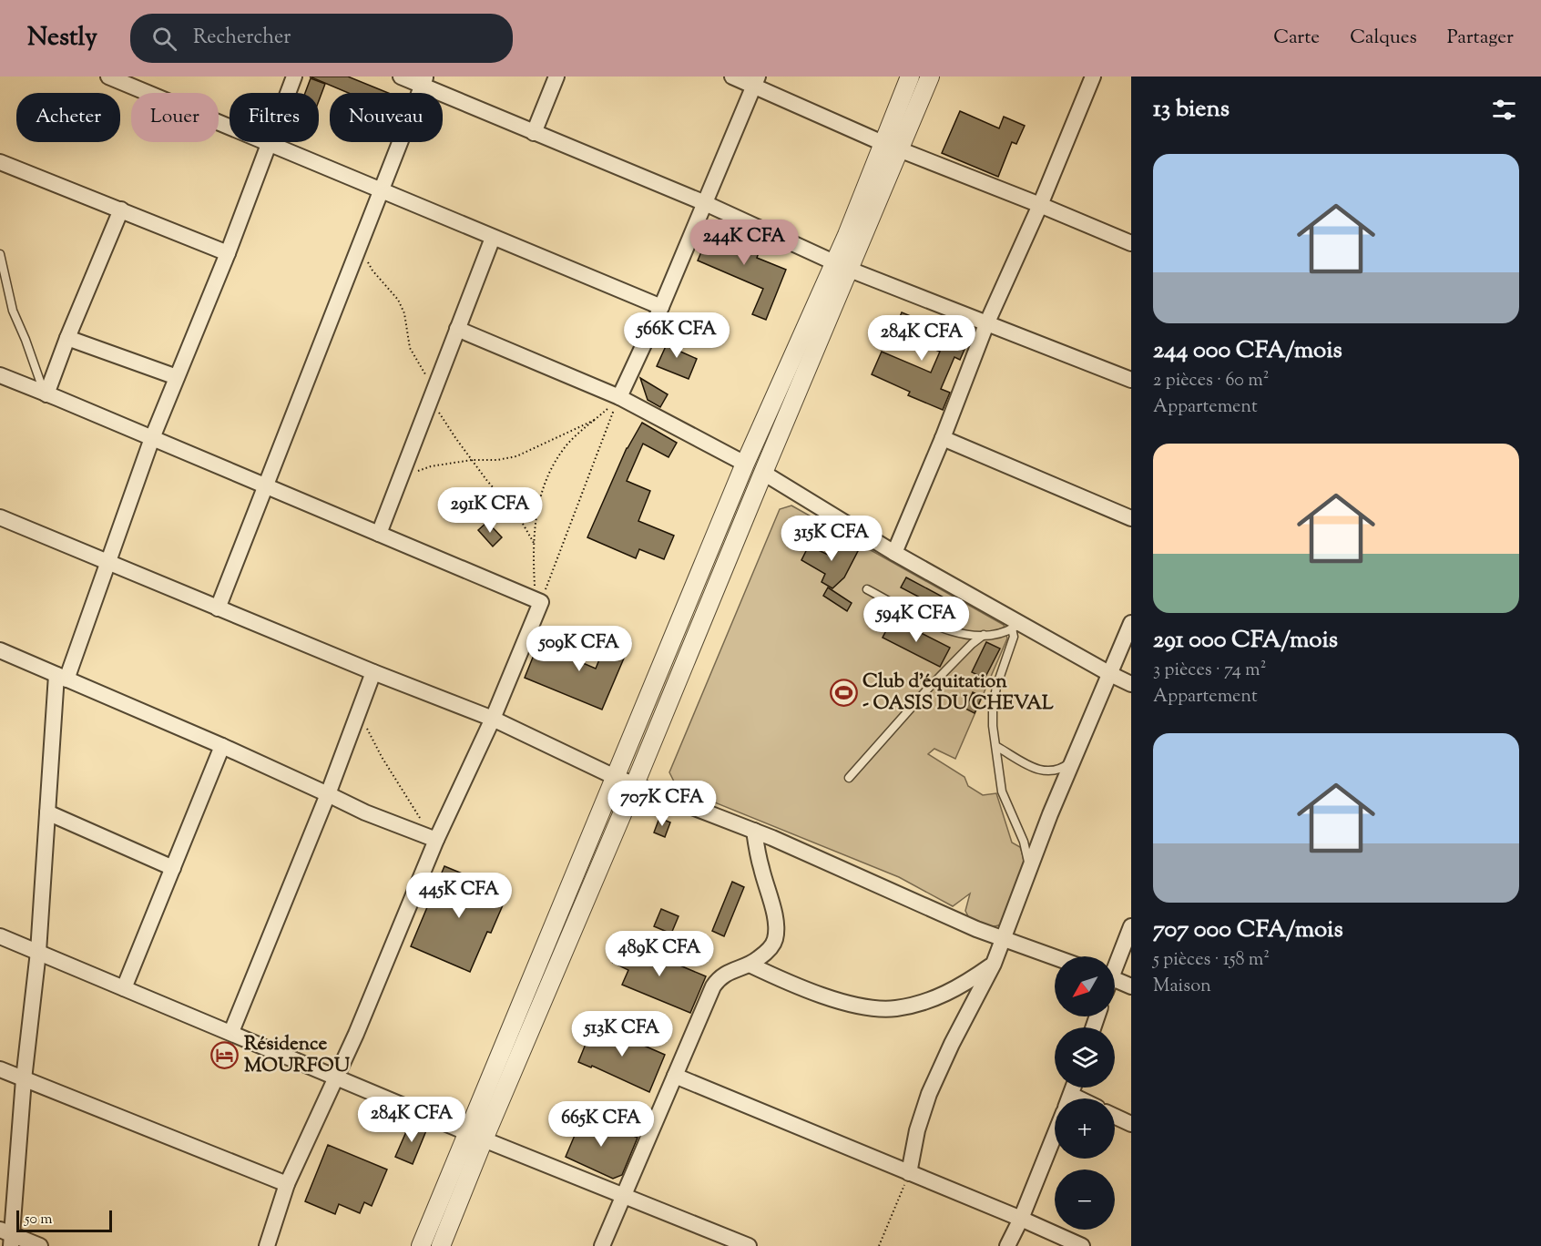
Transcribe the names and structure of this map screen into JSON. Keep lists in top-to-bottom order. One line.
{"places":{"sports":["Club d'équitation - OASIS DU CHEVAL"],"hotel":["Résidence MOURFOU"]},"scale_bar":"50 m","north":"bottom left","page":{"header":"Nestly","search":"Rechercher","nav":["Carte","Calques","Partager"],"heading":"13 biens","chip":["Acheter","Louer","Filtres","Nouveau"],"list":[{"name":"244 000 CFA/mois","note":"2 pièces · 60 m² · Appartement"},{"name":"291 000 CFA/mois","note":"3 pièces · 74 m² · Appartement"},{"name":"707 000 CFA/mois","note":"5 pièces · 158 m² · Maison"}],"price":["244K CFA","566K CFA","284K CFA","291K CFA","315K CFA","594K CFA","509K CFA","707K CFA","445K CFA","489K CFA","513K CFA","284K CFA","665K CFA"],"map_buttons":["+","−"],"scale":"50 m"}}
